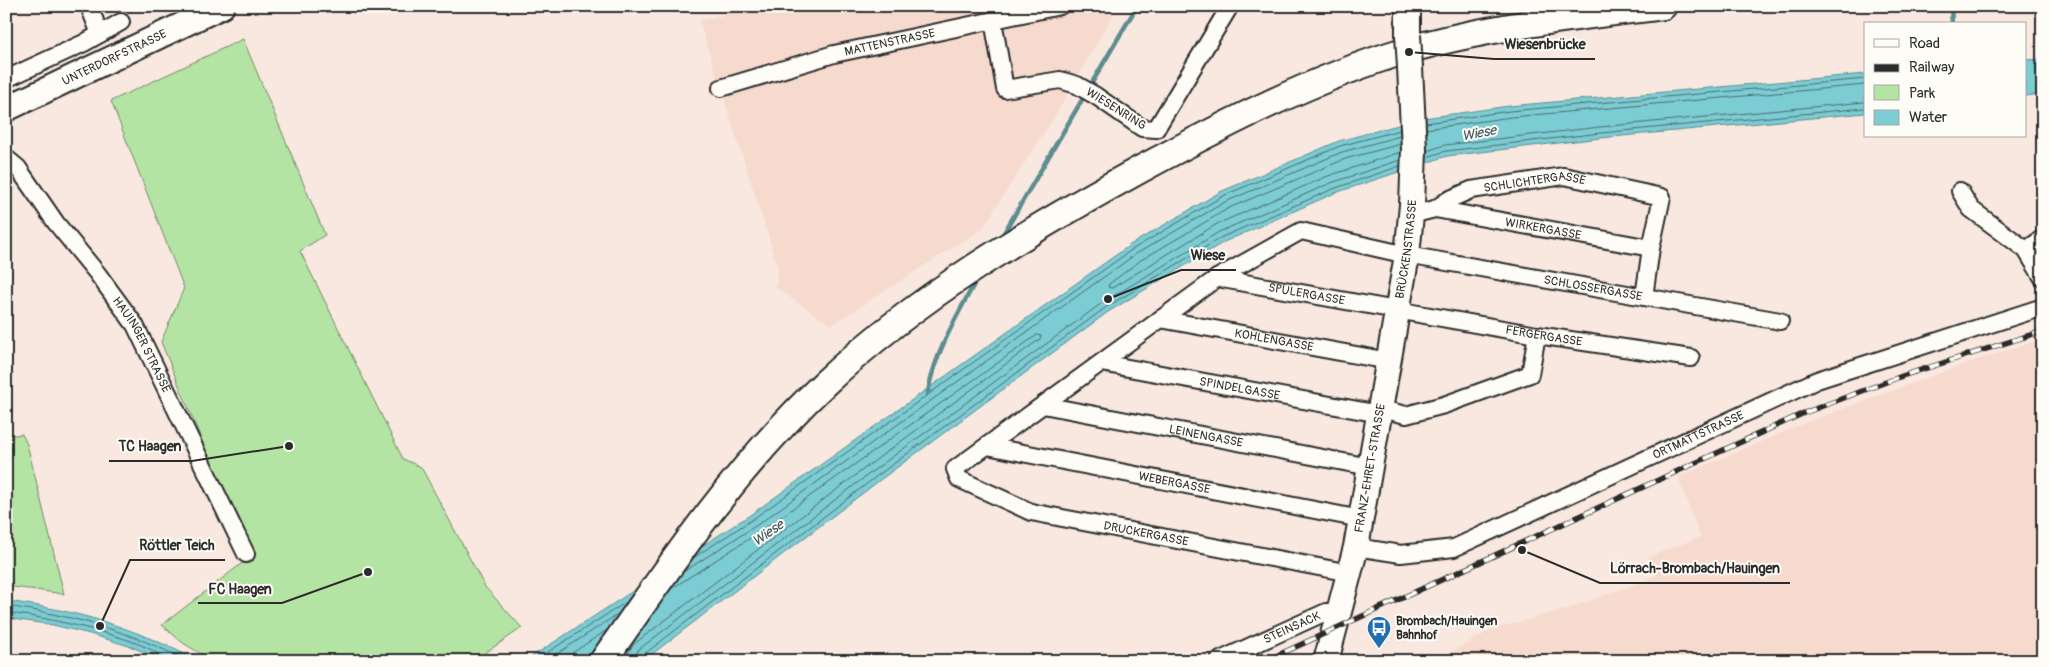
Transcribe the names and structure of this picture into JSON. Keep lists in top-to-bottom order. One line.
{"streets":{"street":["MATTENSTRASSE","UNTERDORFSTRASSE","WIESENRING","SCHLICHTERGASSE","WIRKERGASSE","BRÜCKENSTRASSE","SCHLOSSERGASSE","SPULERGASSE","FERGERGASSE","KOHLENGASSE","HAUINGER STRASSE","SPINDELGASSE","ORTMATTSTRASSE","LEINENGASSE","FRANZ-EHRET-STRASSE","WEBERGASSE","DRUCKERGASSE","STEINSACK"]},"crossings":[["MATTENSTRASSE","WIESENRING"],["SCHLICHTERGASSE","WIRKERGASSE"],["SCHLICHTERGASSE","BRÜCKENSTRASSE"],["WIRKERGASSE","BRÜCKENSTRASSE"],["BRÜCKENSTRASSE","SCHLOSSERGASSE"],["BRÜCKENSTRASSE","SPULERGASSE"],["BRÜCKENSTRASSE","FERGERGASSE"],["BRÜCKENSTRASSE","KOHLENGASSE"],["BRÜCKENSTRASSE","SPINDELGASSE"],["BRÜCKENSTRASSE","FRANZ-EHRET-STRASSE"],["SCHLOSSERGASSE","SPULERGASSE"],["SPULERGASSE","FERGERGASSE"],["FERGERGASSE","FRANZ-EHRET-STRASSE"],["SPINDELGASSE","FRANZ-EHRET-STRASSE"],["ORTMATTSTRASSE","FRANZ-EHRET-STRASSE"],["LEINENGASSE","FRANZ-EHRET-STRASSE"],["FRANZ-EHRET-STRASSE","WEBERGASSE"],["FRANZ-EHRET-STRASSE","DRUCKERGASSE"],["FRANZ-EHRET-STRASSE","STEINSACK"],["WEBERGASSE","DRUCKERGASSE"]],"water":["Wiese"],"places":{"other":["Wiesenbrücke","Wiese","TC Haagen","Lörrach-Brombach/Hauingen","FC Haagen","Röttler Teich"],"bus stop":["Brombach/Hauingen Bahnhof"]},"legend":["Road","Railway","Park","Water"]}
